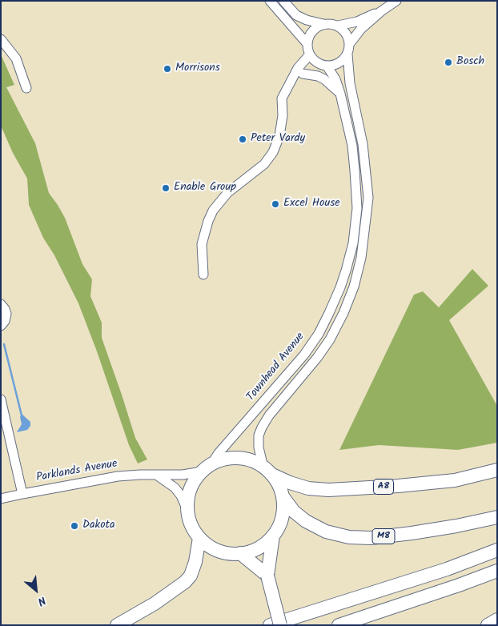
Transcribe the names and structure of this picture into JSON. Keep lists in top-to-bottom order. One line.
{"streets":{"highway":["A8","M8"],"street":["Townhead Avenue","Parklands Avenue"]},"crossings":[["Townhead Avenue","Parklands Avenue"],["Townhead Avenue","A8"],["Townhead Avenue","M8"],["Parklands Avenue","A8"],["Parklands Avenue","M8"],["A8","M8"]],"places":["Bosch","Morrisons","Peter Vardy","Enable Group","Excel House","Dakota"],"north":"bottom right"}
